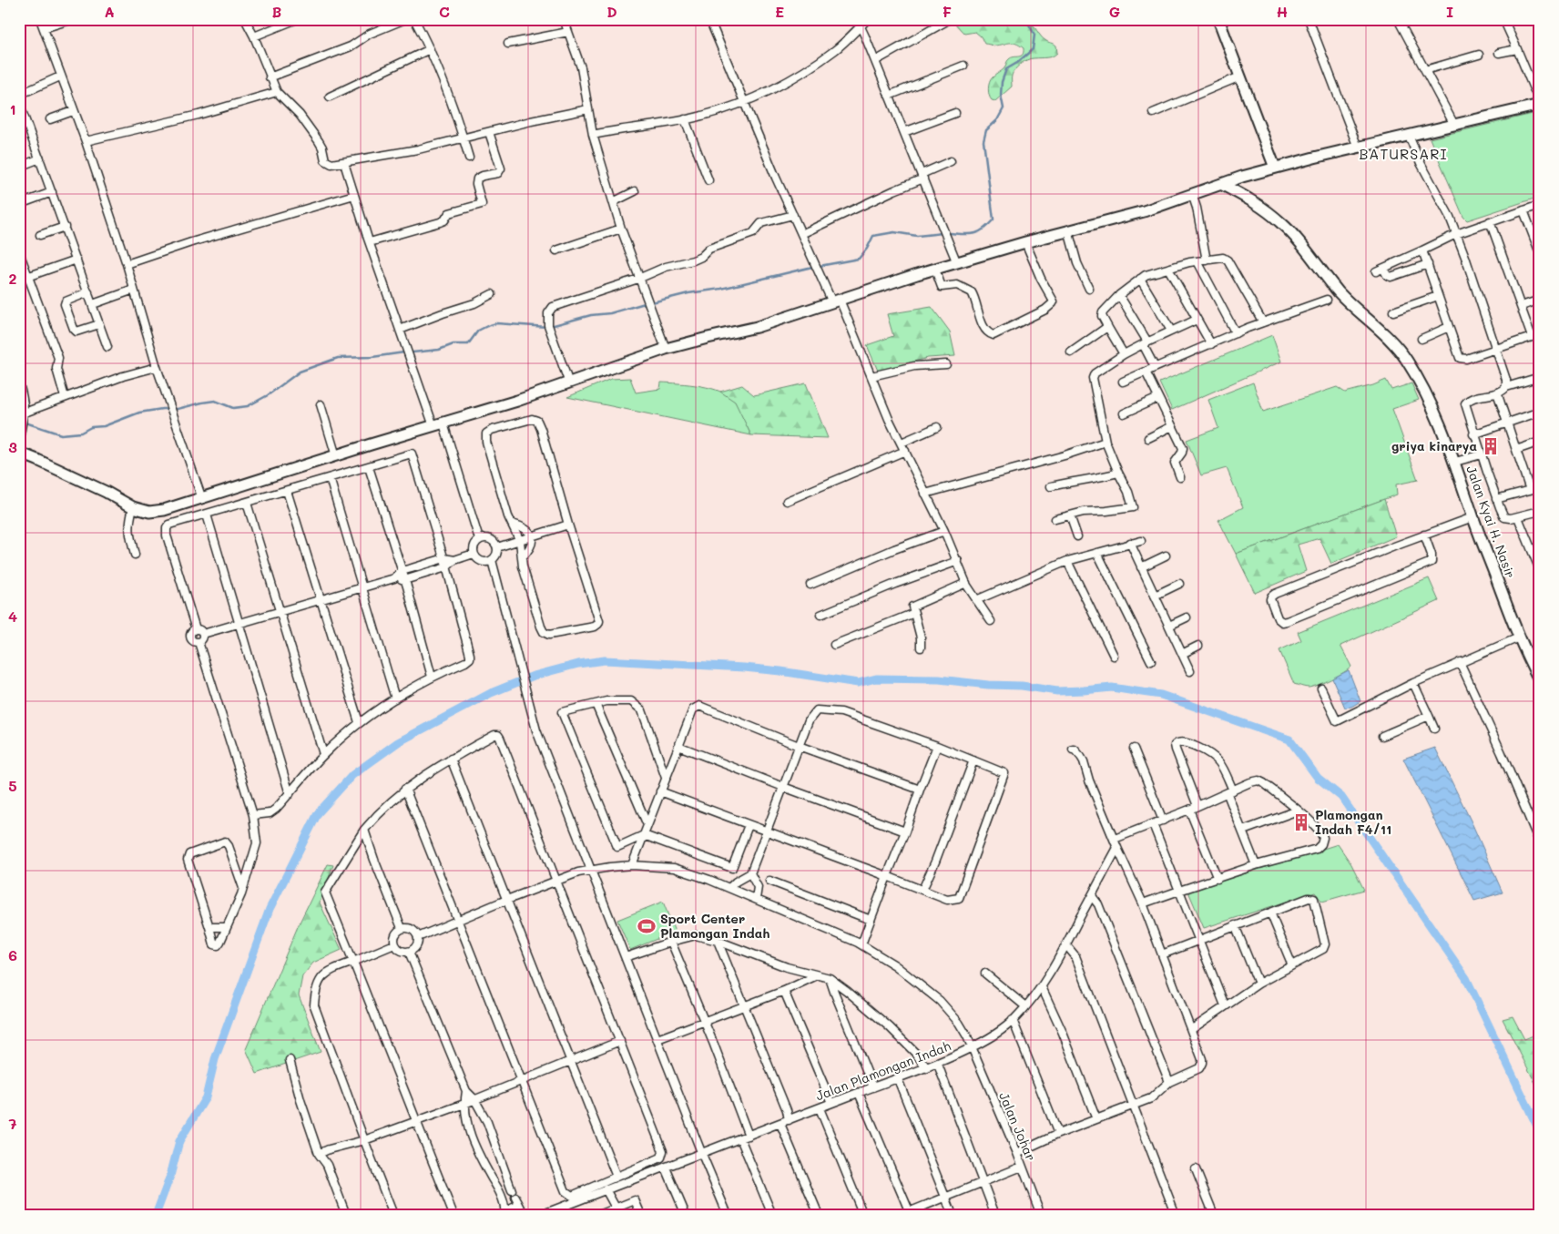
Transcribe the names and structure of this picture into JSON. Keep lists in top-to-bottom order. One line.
{"streets":{"main road":["Jalan Kyai H. Nasir"],"street":["Jalan Plamongan Indah","Jalan Johar"]},"crossings":[["Jalan Plamongan Indah","Jalan Johar"]],"districts":["BATURSARI"],"places":{"building":["griya kinarya","Plamongan Indah F4/11"],"sports":["Sport Center Plamongan Indah"]},"grid":{"columns":["A","B","C","D","E","F","G","H","I"],"rows":["1","2","3","4","5","6","7"]}}
